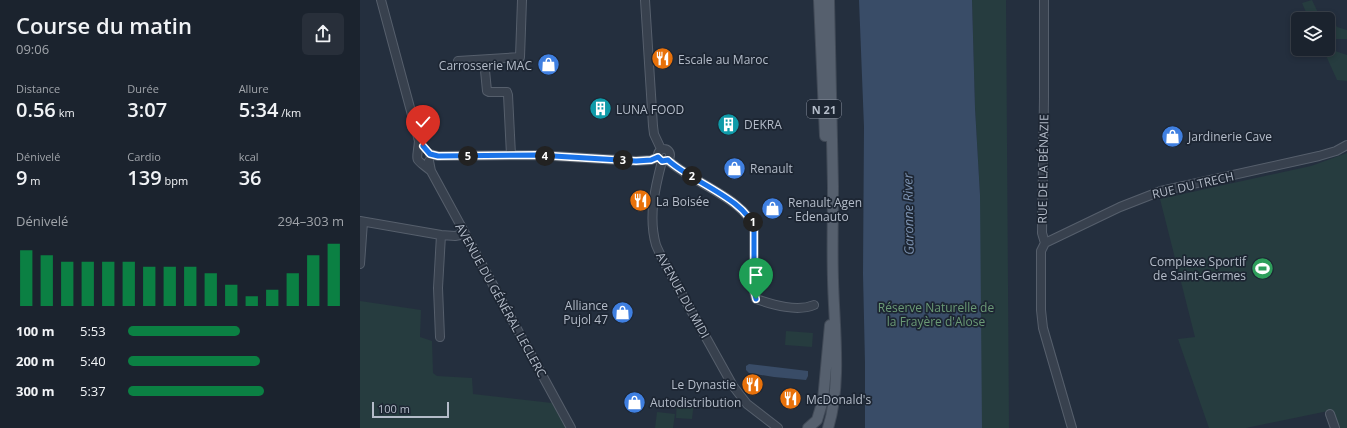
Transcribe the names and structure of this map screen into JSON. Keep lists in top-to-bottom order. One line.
{"streets":{"main road":["N 21"],"street":["RUE DE LA BÉNAZIE","RUE DU TRECH","AVENUE DU MIDI","AVENUE DU GÉNÉRAL LECLERC"]},"crossings":[["RUE DE LA BÉNAZIE","RUE DU TRECH"]],"water":["Garonne River"],"parks":["Réserve Naturelle de la Frayère d'Alose"],"places":{"restaurant":["Escale au Maroc","La Boisée","Le Dynastie","McDonald's"],"shop":["Carrosserie MAC","Jardinerie Cave","Renault","Renault Agen - Edenauto","Alliance Pujol 47","Autodistribution"],"building":["LUNA FOOD","DEKRA"],"sports":["Complexe Sportif de Saint-Germes"]},"scale_bar":"100 m","page":{"heading":["Course du matin","09:06"],"stats":[["Distance","0.56 km"],["Durée","3:07"],["Allure","5:34 /km"],["Dénivelé","9 m"],["Cardio","139 bpm"],["kcal","36"]],"pins":["4","5","3","2","1"],"chart":["Dénivelé","294–303 m"],"list":[{"name":"100 m","note":"5:53"},{"name":"200 m","note":"5:40"},{"name":"300 m","note":"5:37"}],"scale":"100 m"}}
